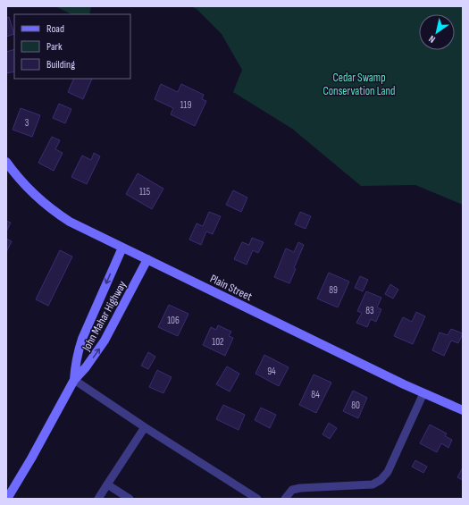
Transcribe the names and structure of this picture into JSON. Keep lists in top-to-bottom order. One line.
{"streets":{"main road":["Plain Street","John Mahar Highway"]},"crossings":[["Plain Street","John Mahar Highway"]],"parks":["Cedar Swamp Conservation Land"],"house_numbers":["119","3","115","89","83","106","102","94","84","80"],"legend":["Road","Park","Building"],"north":"bottom left"}
